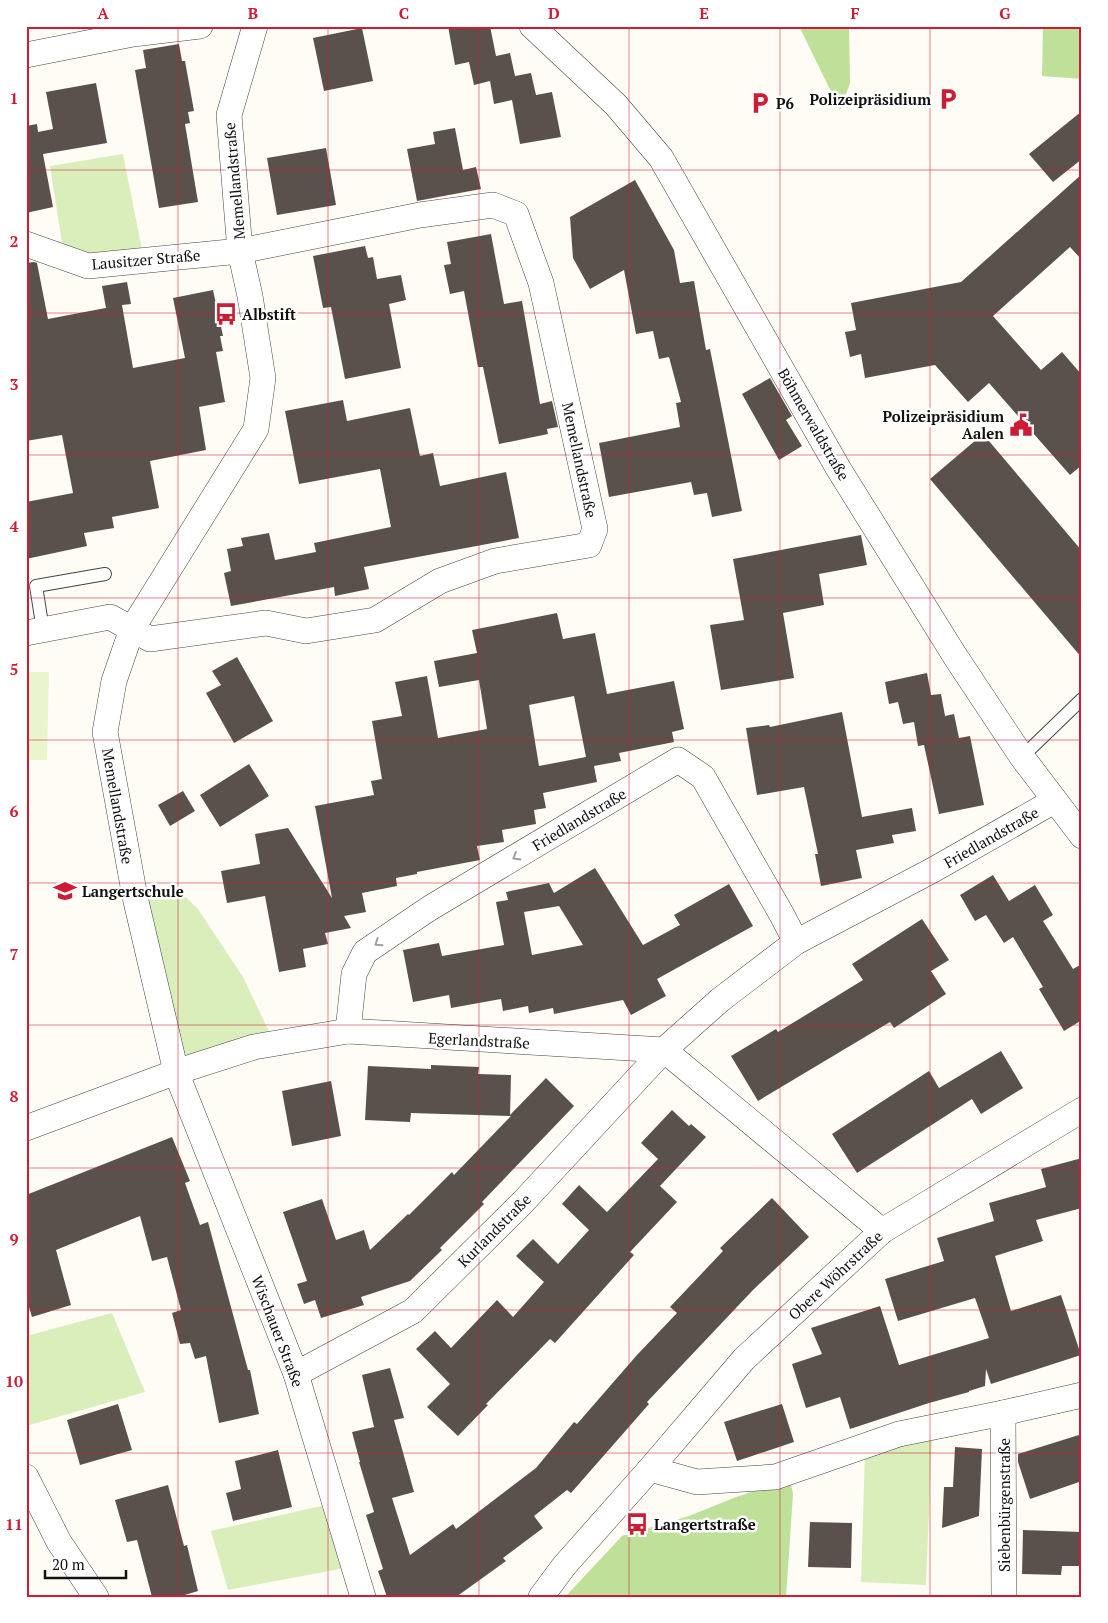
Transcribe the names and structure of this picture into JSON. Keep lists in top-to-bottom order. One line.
{"streets":{"street":["Memellandstraße","Lausitzer Straße","Böhmerwaldstraße","Friedlandstraße","Egerlandstraße","Kurlandstraße","Obere Wöhrstraße","Wischauer Straße","Siebenbürgenstraße"]},"crossings":[["Memellandstraße","Lausitzer Straße"],["Memellandstraße","Egerlandstraße"],["Memellandstraße","Wischauer Straße"],["Böhmerwaldstraße","Friedlandstraße"],["Friedlandstraße","Egerlandstraße"],["Friedlandstraße","Kurlandstraße"],["Egerlandstraße","Kurlandstraße"],["Egerlandstraße","Wischauer Straße"],["Kurlandstraße","Wischauer Straße"]],"places":{"parking":["Polizeipräsidium","P6"],"bus stop":["Albstift","Langertstraße"],"public building":["Polizeipräsidium Aalen"],"school or university":["Langertschule"]},"scale_bar":"20 m","grid":{"columns":["A","B","C","D","E","F","G"],"rows":["1","2","3","4","5","6","7","8","9","10","11"]}}
